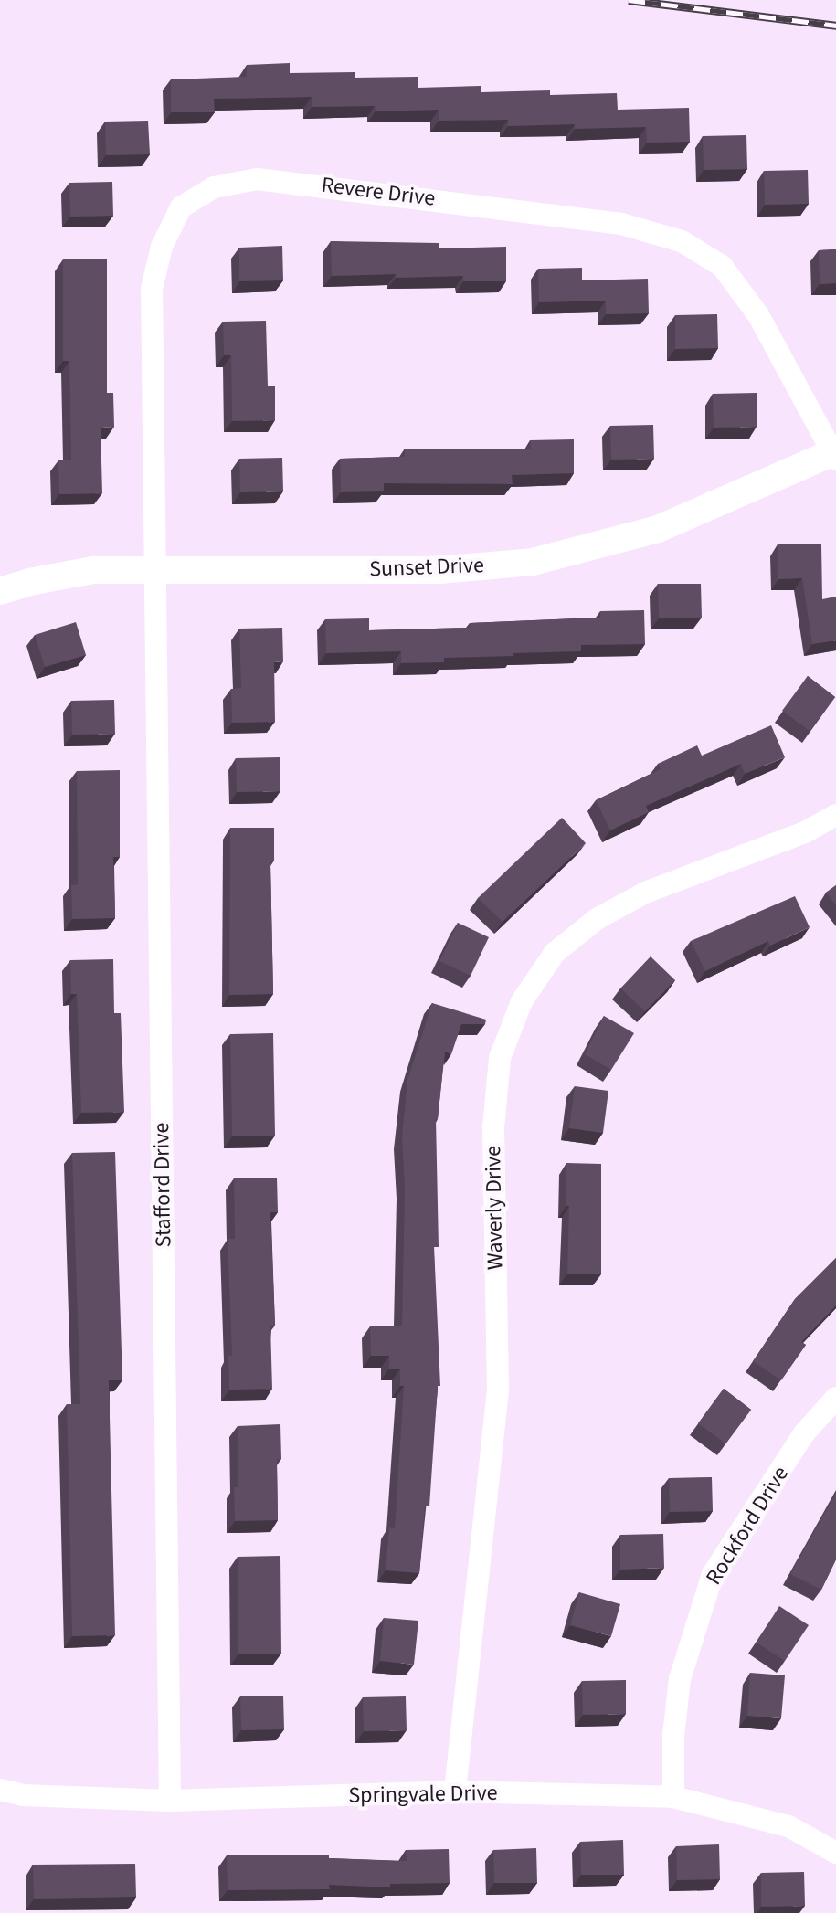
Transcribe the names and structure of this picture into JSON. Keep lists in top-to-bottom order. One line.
{"streets":{"street":["Revere Drive","Sunset Drive","Stafford Drive","Waverly Drive","Rockford Drive","Springvale Drive"]},"crossings":[["Revere Drive","Sunset Drive"],["Revere Drive","Stafford Drive"],["Sunset Drive","Stafford Drive"],["Stafford Drive","Springvale Drive"],["Waverly Drive","Springvale Drive"],["Rockford Drive","Springvale Drive"]]}
